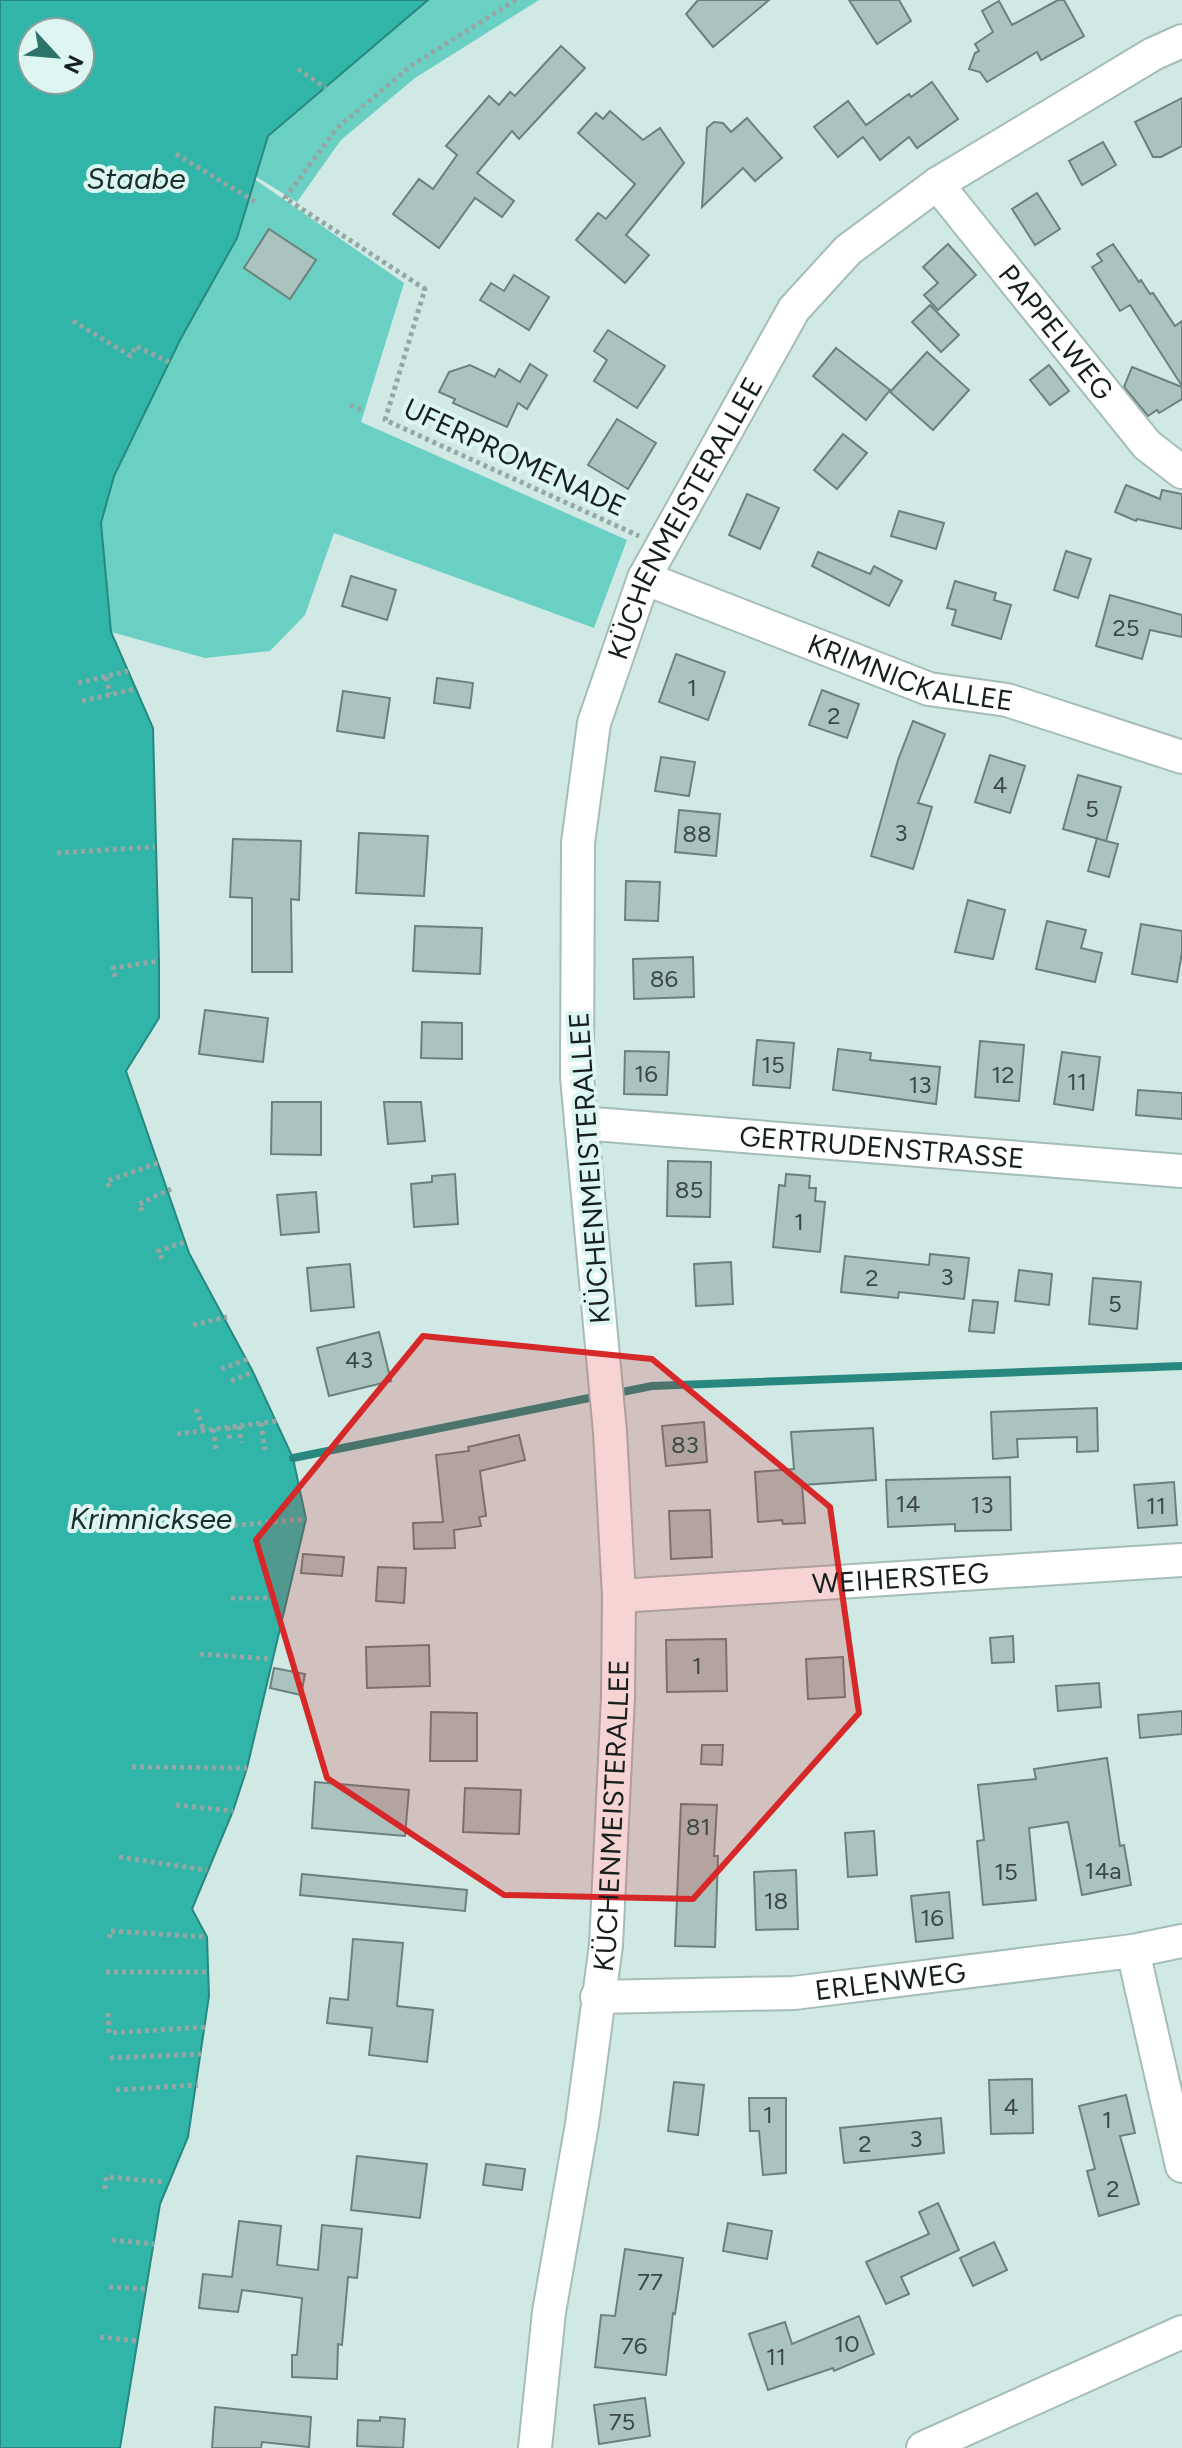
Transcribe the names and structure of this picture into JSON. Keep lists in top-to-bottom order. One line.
{"streets":{"street":["PAPPELWEG","KÜCHENMEISTERALLEE","KRIMNICKALLEE","GERTRUDENSTRASSE","WEIHERSTEG","ERLENWEG"],"path":["UFERPROMENADE"]},"crossings":[["PAPPELWEG","KÜCHENMEISTERALLEE"],["UFERPROMENADE","KÜCHENMEISTERALLEE"],["KÜCHENMEISTERALLEE","KRIMNICKALLEE"],["KÜCHENMEISTERALLEE","GERTRUDENSTRASSE"],["KÜCHENMEISTERALLEE","WEIHERSTEG"],["KÜCHENMEISTERALLEE","ERLENWEG"]],"water":["Staabe","Krimnicksee"],"house_numbers":["25","1","2","4","5","3","88","86","15","16","12","11","13","85","1","3","2","5","43","83","14","13","11","1","81","14a","15","18","16","4","1","1","3","2","2","77","10","76","11","75"],"north":"bottom right"}
